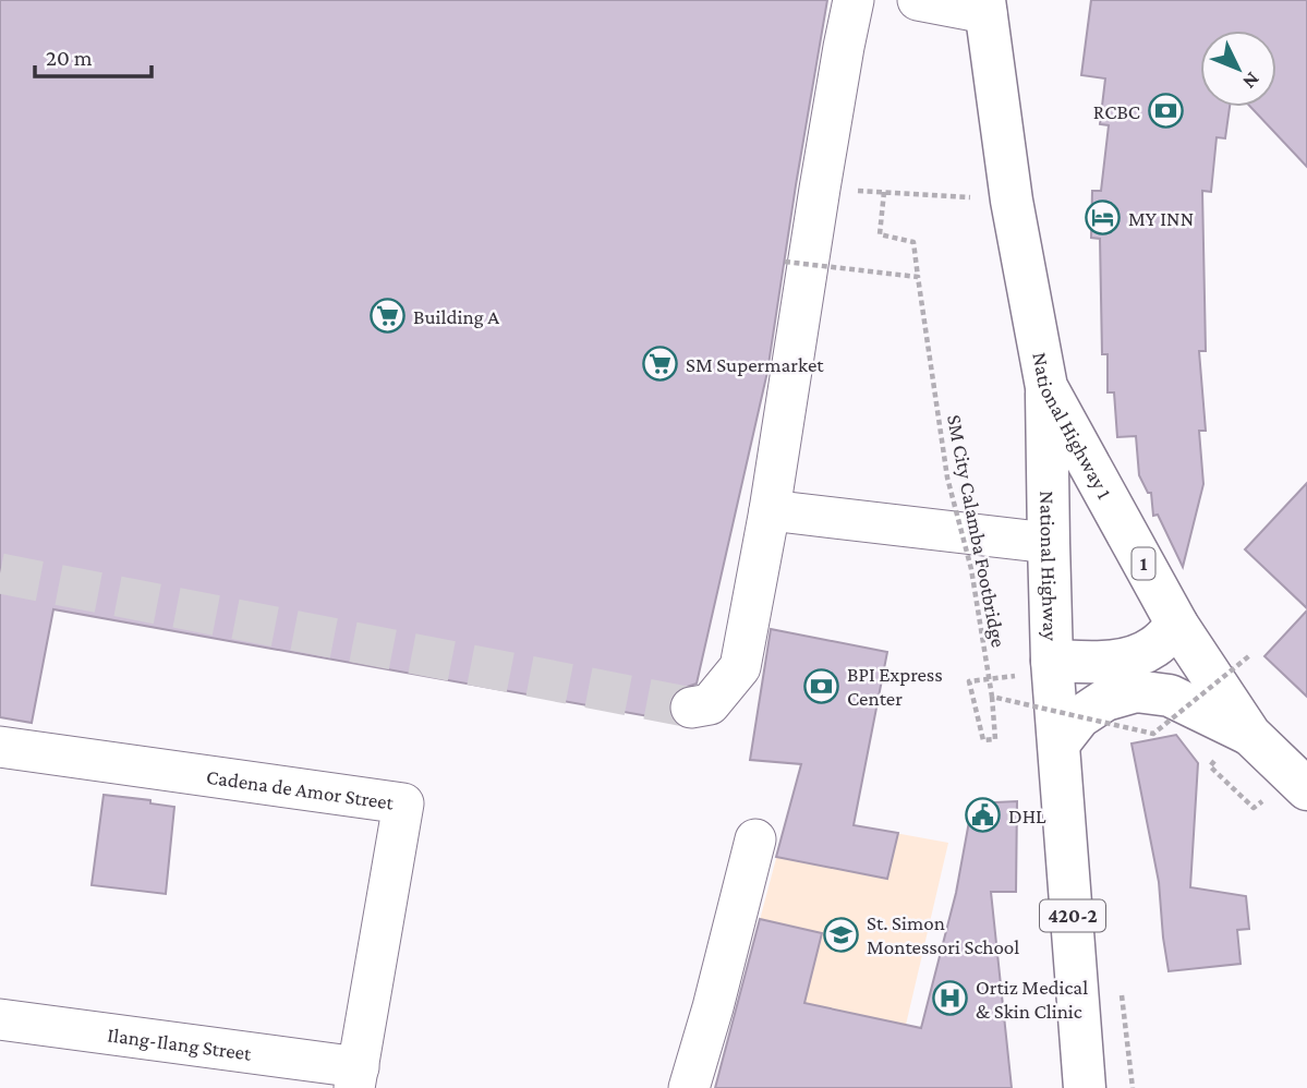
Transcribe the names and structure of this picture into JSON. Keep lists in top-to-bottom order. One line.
{"streets":{"highway":["National Highway 1","1","National Highway","420-2"],"street":["Cadena de Amor Street","Ilang-Ilang Street"],"path":["SM City Calamba Footbridge"]},"crossings":[["National Highway 1","1"],["National Highway 1","National Highway"],["1","National Highway"],["Cadena de Amor Street","Ilang-Ilang Street"]],"places":{"bank":["RCBC","BPI Express Center"],"hotel":["MY INN"],"supermarket":["Building A","SM Supermarket"],"public building":["DHL"],"school or university":["St. Simon Montessori School"],"hospital":["Ortiz Medical & Skin Clinic"]},"scale_bar":"20 m","north":"bottom right"}
